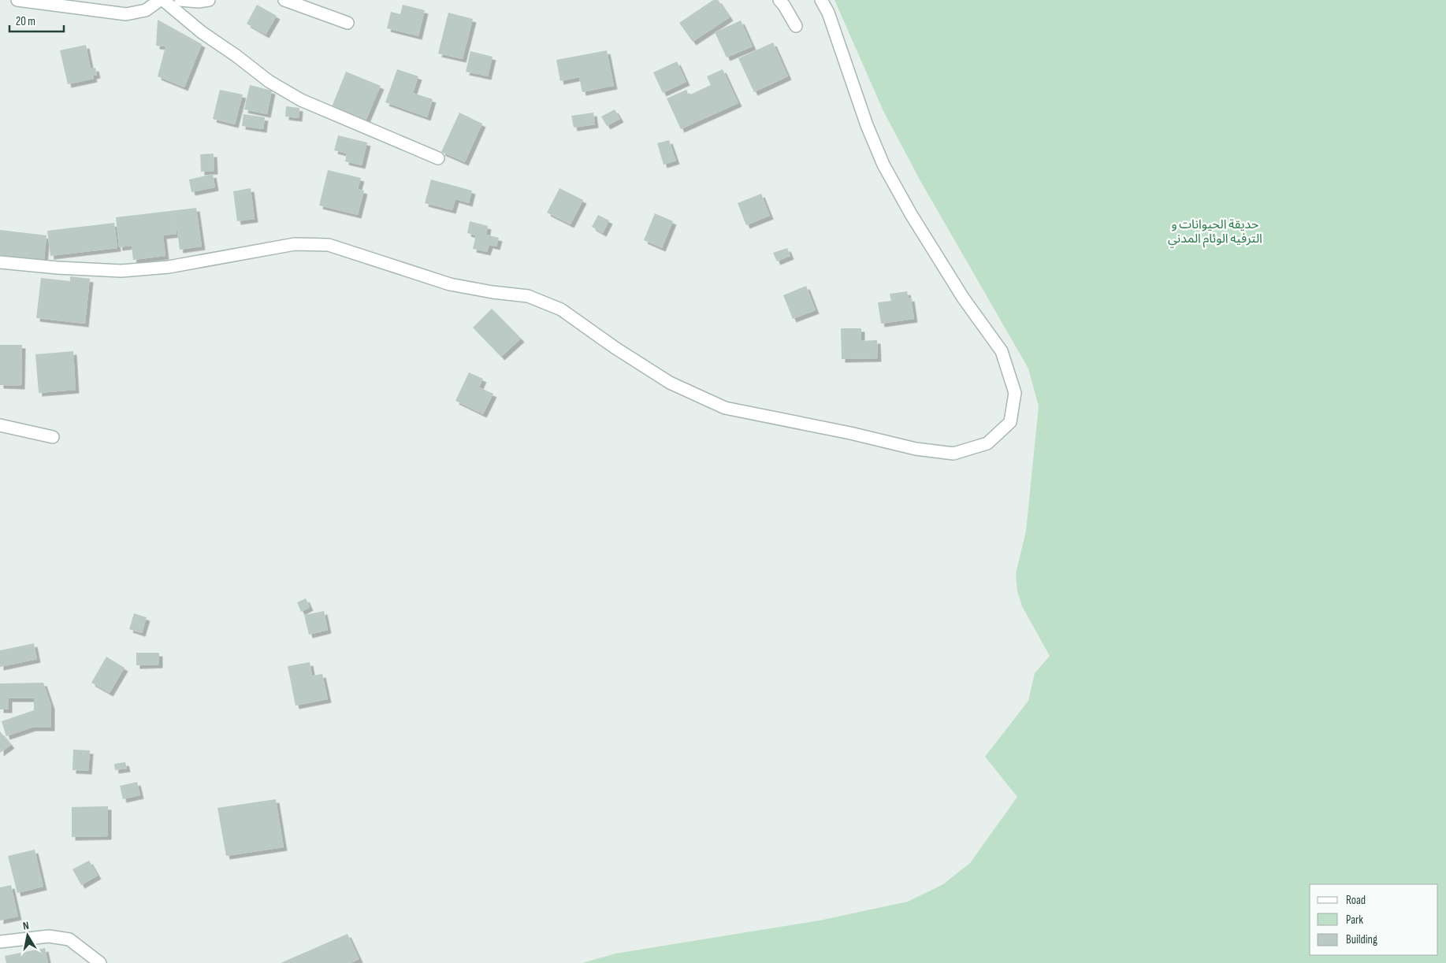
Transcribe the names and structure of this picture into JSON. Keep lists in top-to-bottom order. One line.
{"parks":["حديقة الحيوانات و الترفيه الوئام المدني"],"legend":["Road","Park","Building"],"scale_bar":"20 m","north":"top"}
